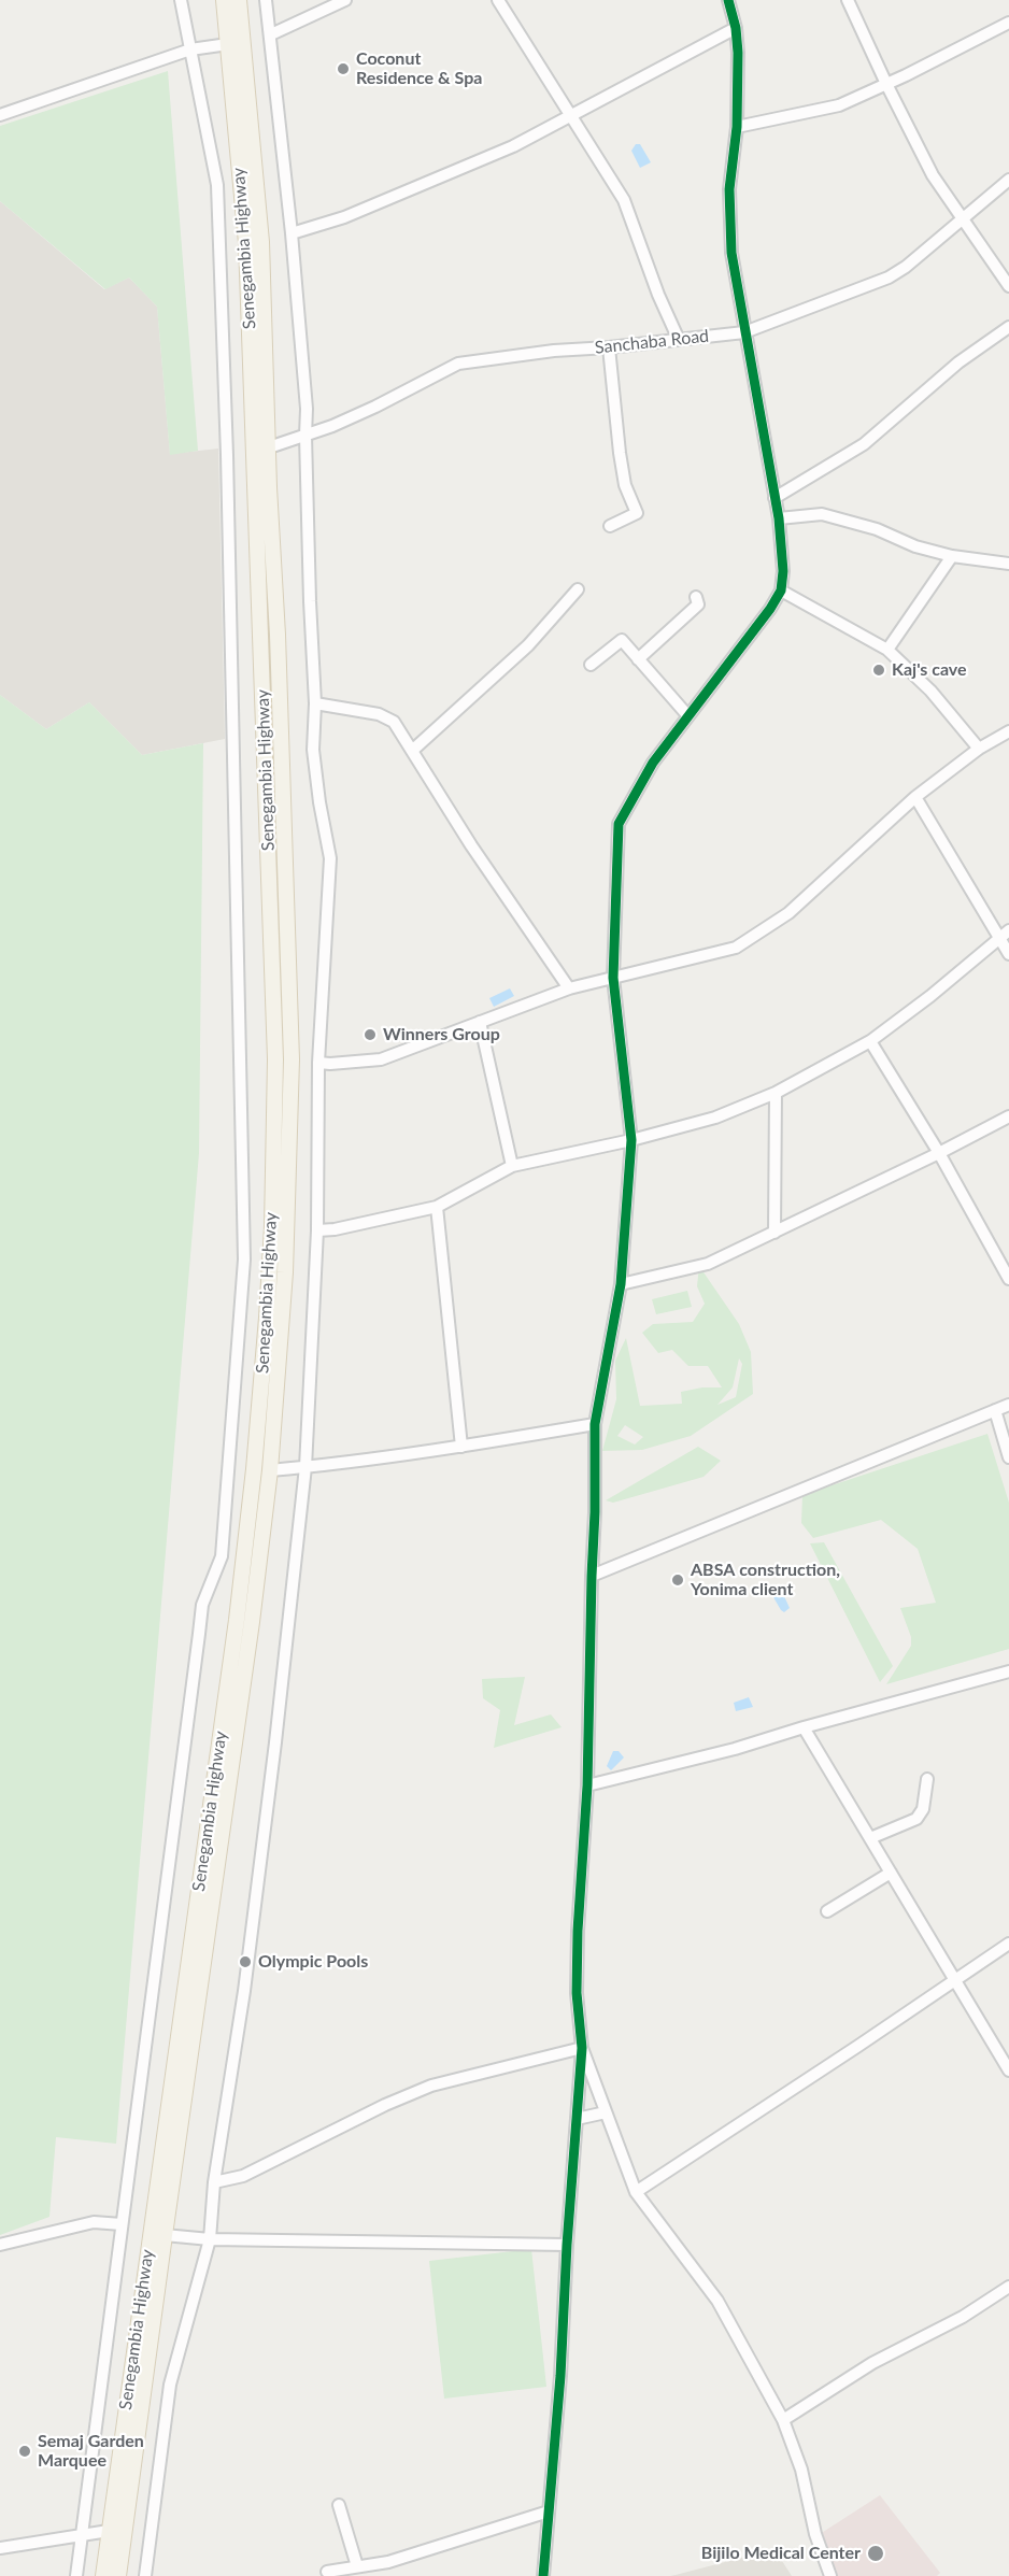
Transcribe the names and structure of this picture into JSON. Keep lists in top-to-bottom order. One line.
{"streets":{"main road":["Senegambia Highway"],"street":["Sanchaba Road"]},"crossings":[["Senegambia Highway","Sanchaba Road"]],"places":["Coconut Residence & Spa","Kaj's cave","Winners Group","ABSA construction, Yonima client","Olympic Pools","Semaj Garden Marquee","Bijilo Medical Center"]}
